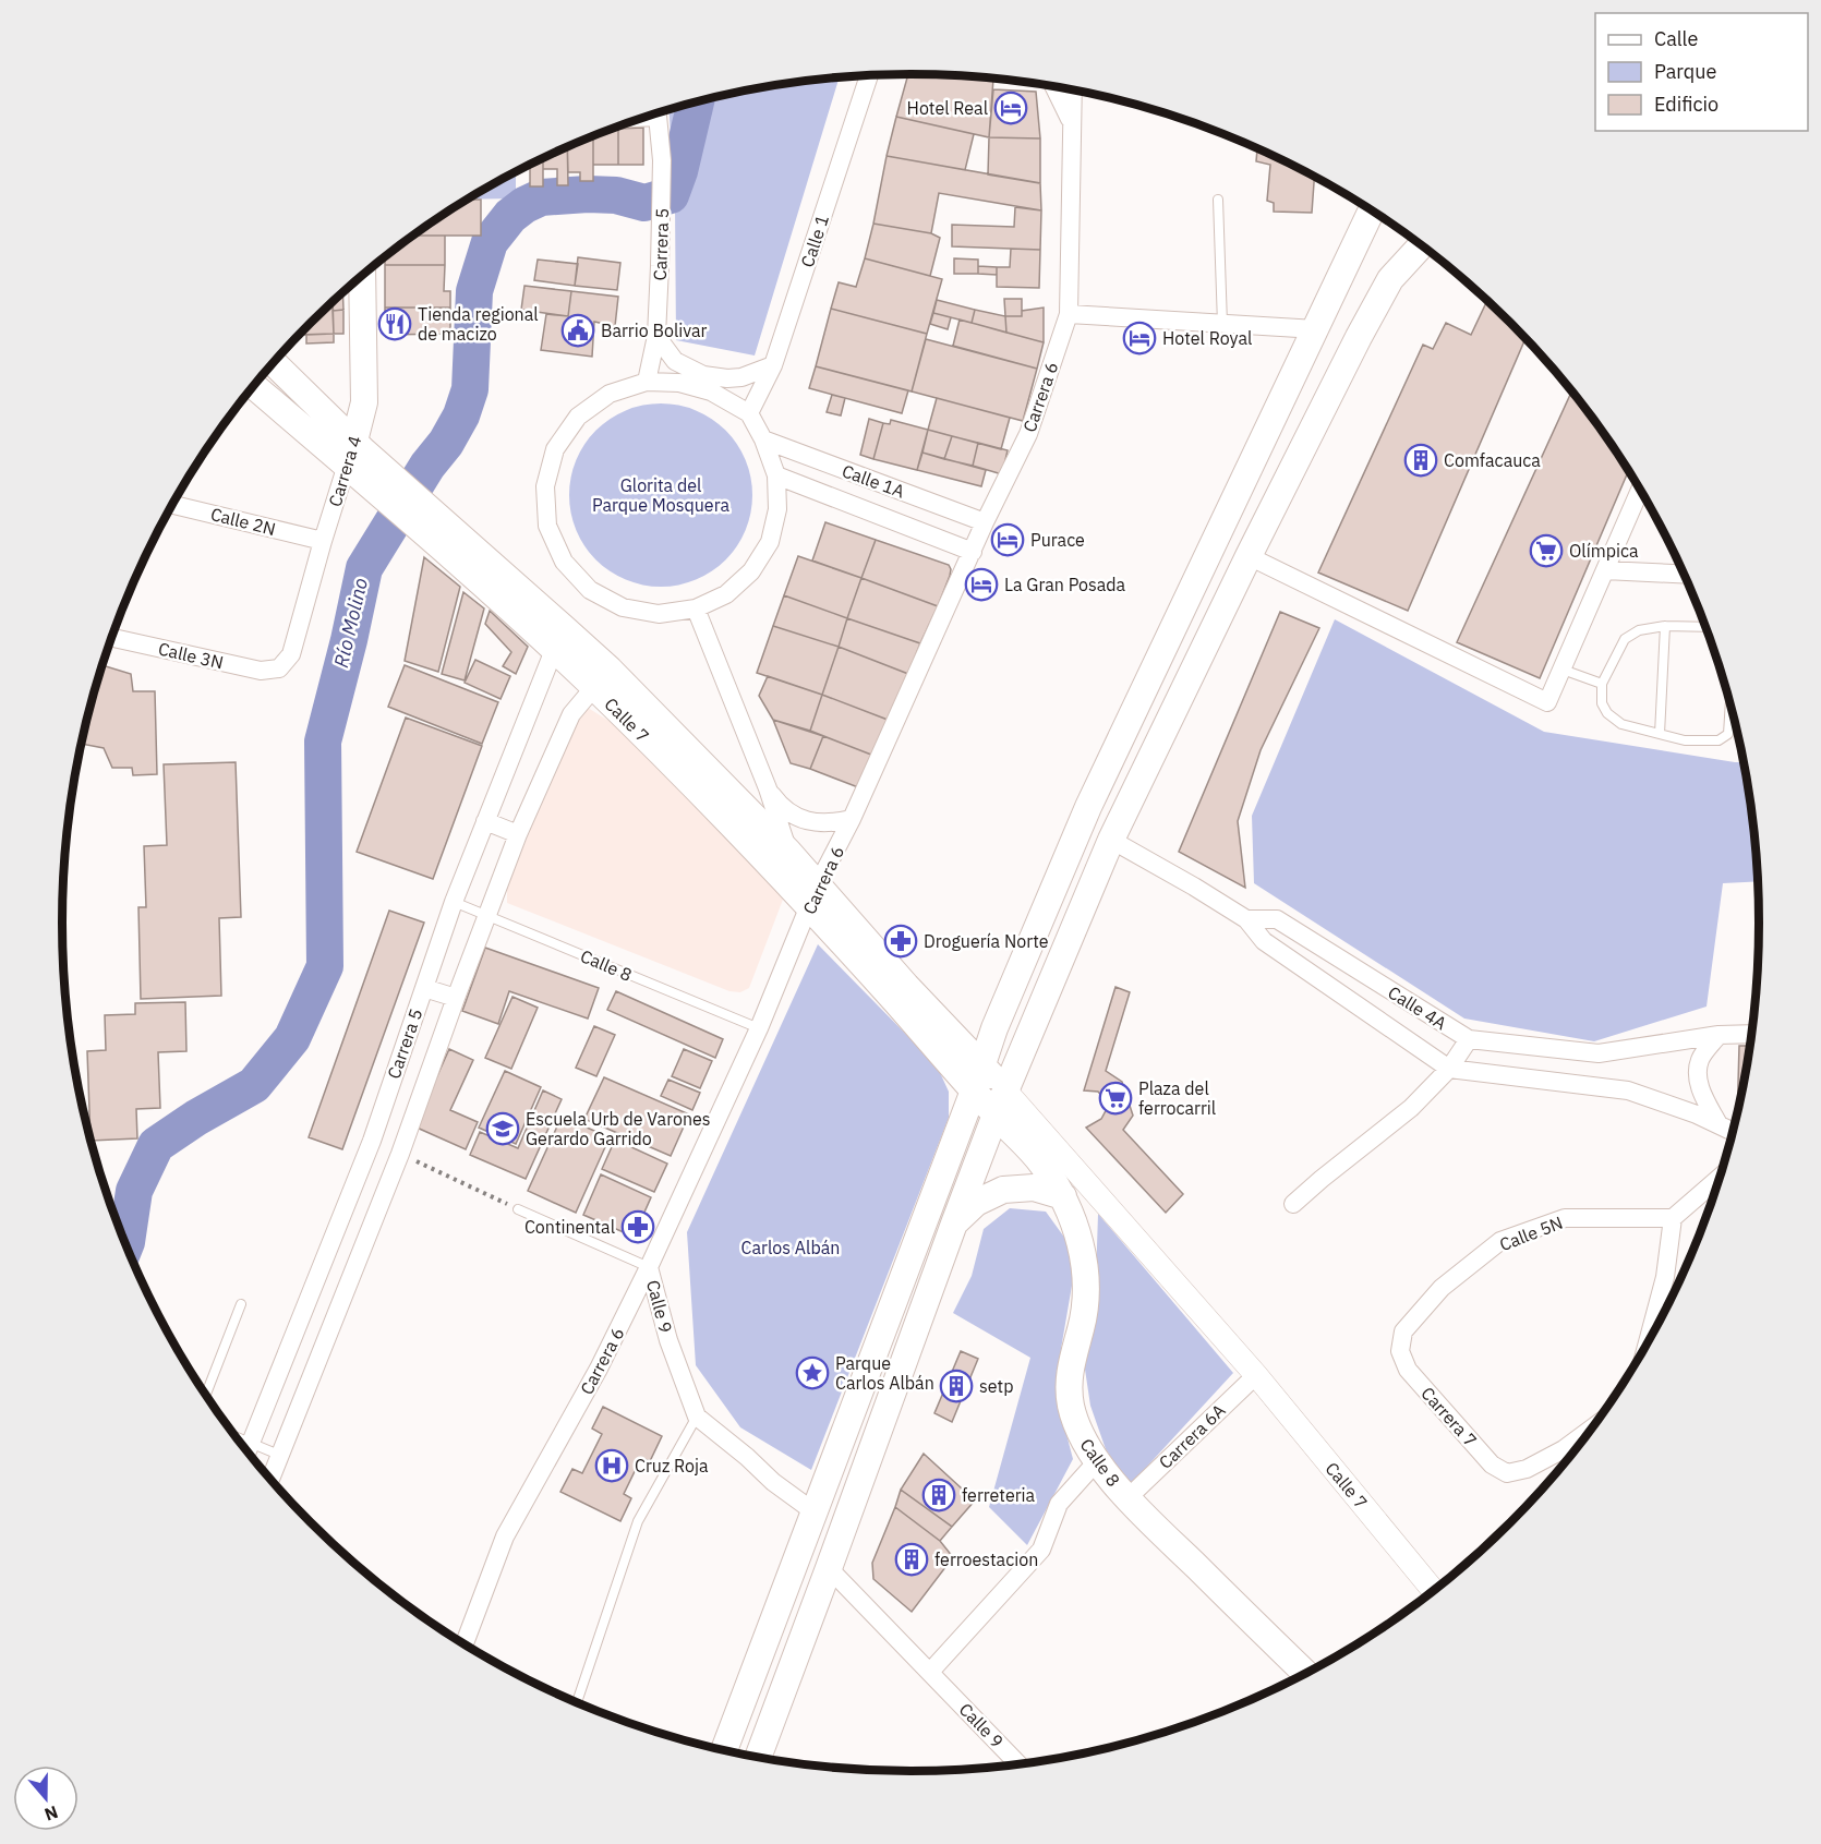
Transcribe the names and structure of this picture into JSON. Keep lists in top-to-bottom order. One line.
{"streets":{"main road":["Carrera 4","Calle 7","Calle 8"],"street":["Calle 1","Carrera 5","Carrera 6","Calle 1A","Calle 2N","Calle 3N","Calle 4A","Calle 5N","Calle 9","Carrera 7","Carrera 6A"]},"crossings":[["Calle 1","Carrera 5"],["Calle 1","Calle 1A"],["Carrera 5","Calle 1A"],["Carrera 5","Calle 7"],["Carrera 5","Calle 8"],["Carrera 6","Calle 1A"],["Carrera 6","Calle 7"],["Carrera 6","Calle 8"],["Carrera 6","Calle 9"],["Carrera 4","Calle 2N"],["Carrera 4","Calle 3N"],["Carrera 4","Calle 7"],["Calle 7","Calle 8"],["Calle 7","Carrera 6A"],["Calle 8","Carrera 6A"],["Calle 5N","Carrera 7"]],"water":["Río Molino"],"parks":["Glorita del Parque Mosquera","Carlos Albán"],"places":{"hotel":["Hotel Real","Hotel Royal","Purace","La Gran Posada"],"restaurant":["Tienda regional de macizo"],"public building":["Barrio Bolivar"],"building":["Comfacauca","setp","ferreteria","ferroestacion"],"supermarket":["Olímpica","Plaza del ferrocarril"],"pharmacy":["Droguería Norte","Continental"],"school or university":["Escuela Urb de Varones Gerardo Garrido"],"place":["Parque Carlos Albán"],"hospital":["Cruz Roja"]},"legend":["Calle","Parque","Edificio"],"north":"bottom"}
